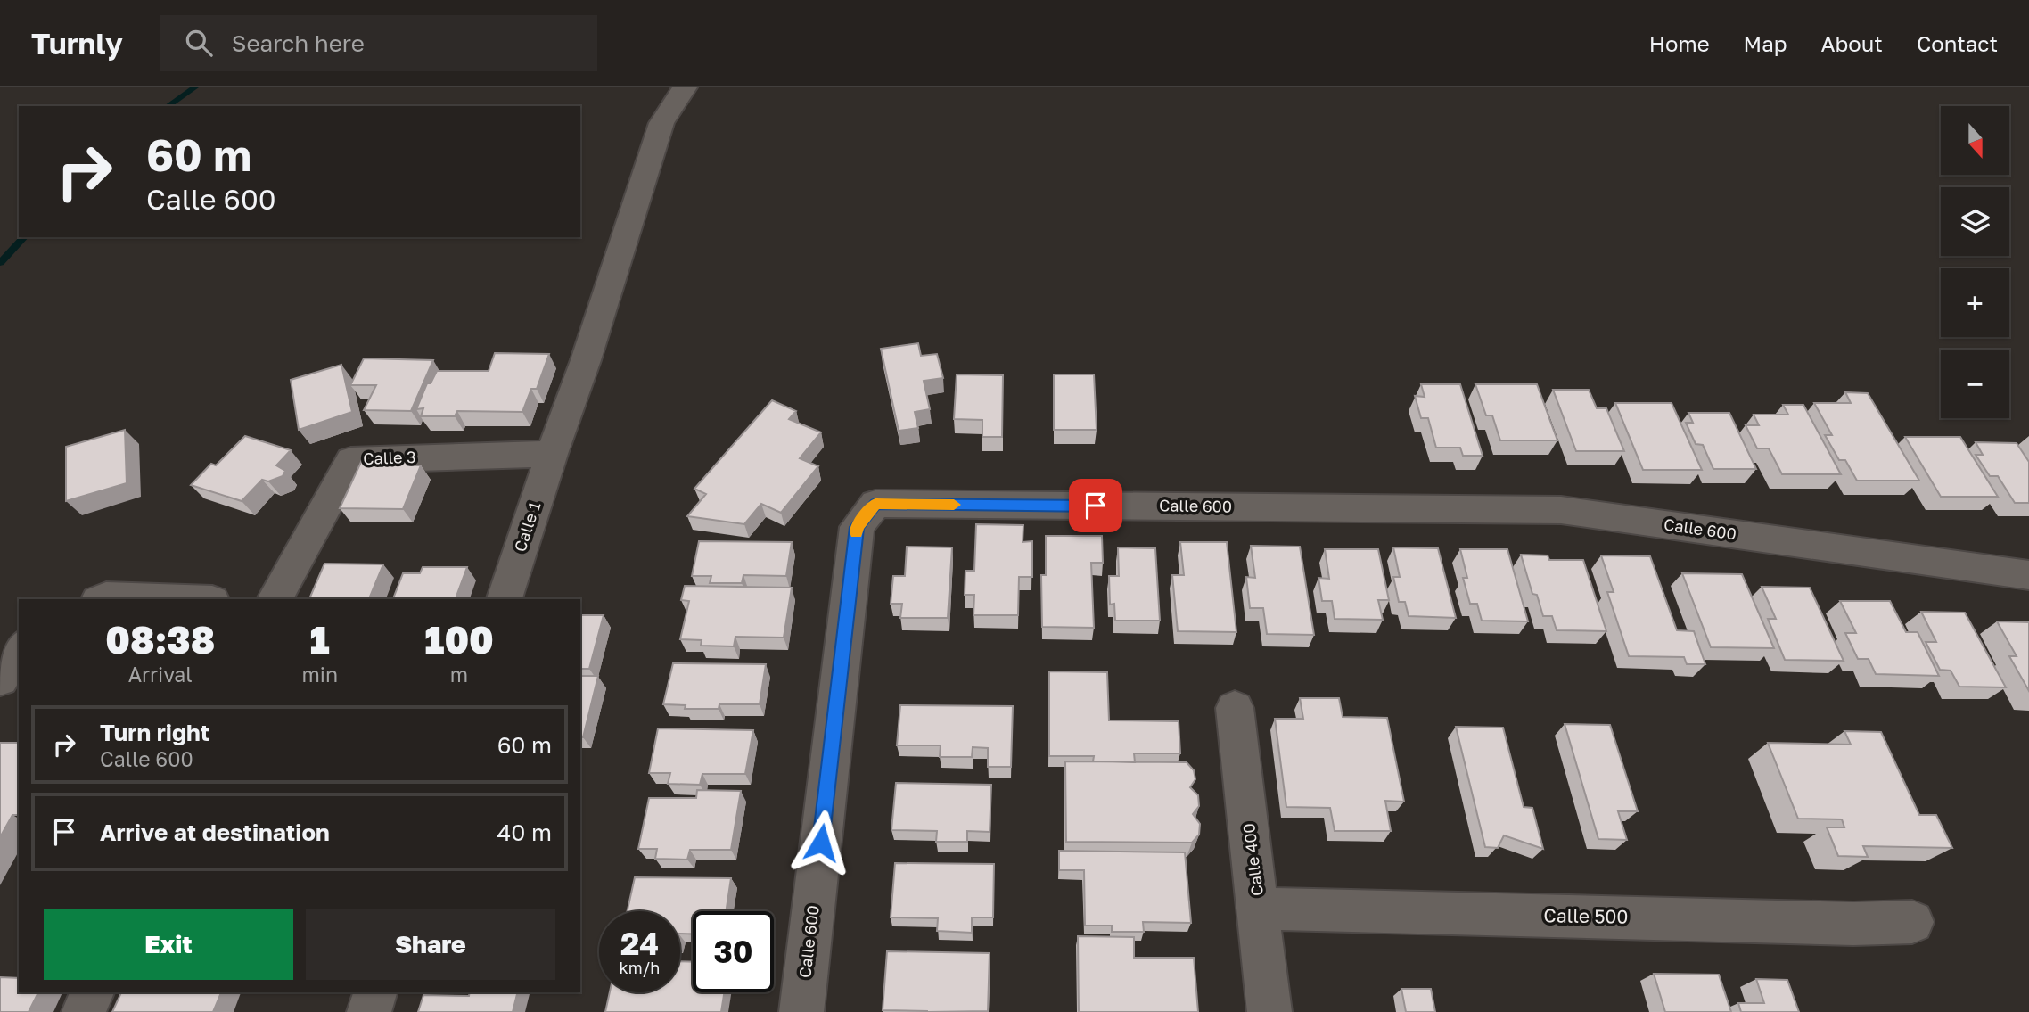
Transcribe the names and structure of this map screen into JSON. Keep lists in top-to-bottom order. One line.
{"streets":{"street":["Calle 3","Calle 600","Calle 1","Calle 400","Calle 500"]},"crossings":[["Calle 3","Calle 1"],["Calle 400","Calle 500"]],"north":"bottom","page":{"header":"Turnly","search":"Search here","nav":["Home","Map","About","Contact"],"map_buttons":["+","−"],"turn":["60 m","Calle 600"],"eta":["08:38","Arrival","1","min","100","m"],"list":[{"name":"Turn right","note":"Calle 600","value":"60 m"},{"name":"Arrive at destination","value":"40 m"}],"buttons":["Exit","Share"],"speed":"24 km/h","limit":"30"}}
